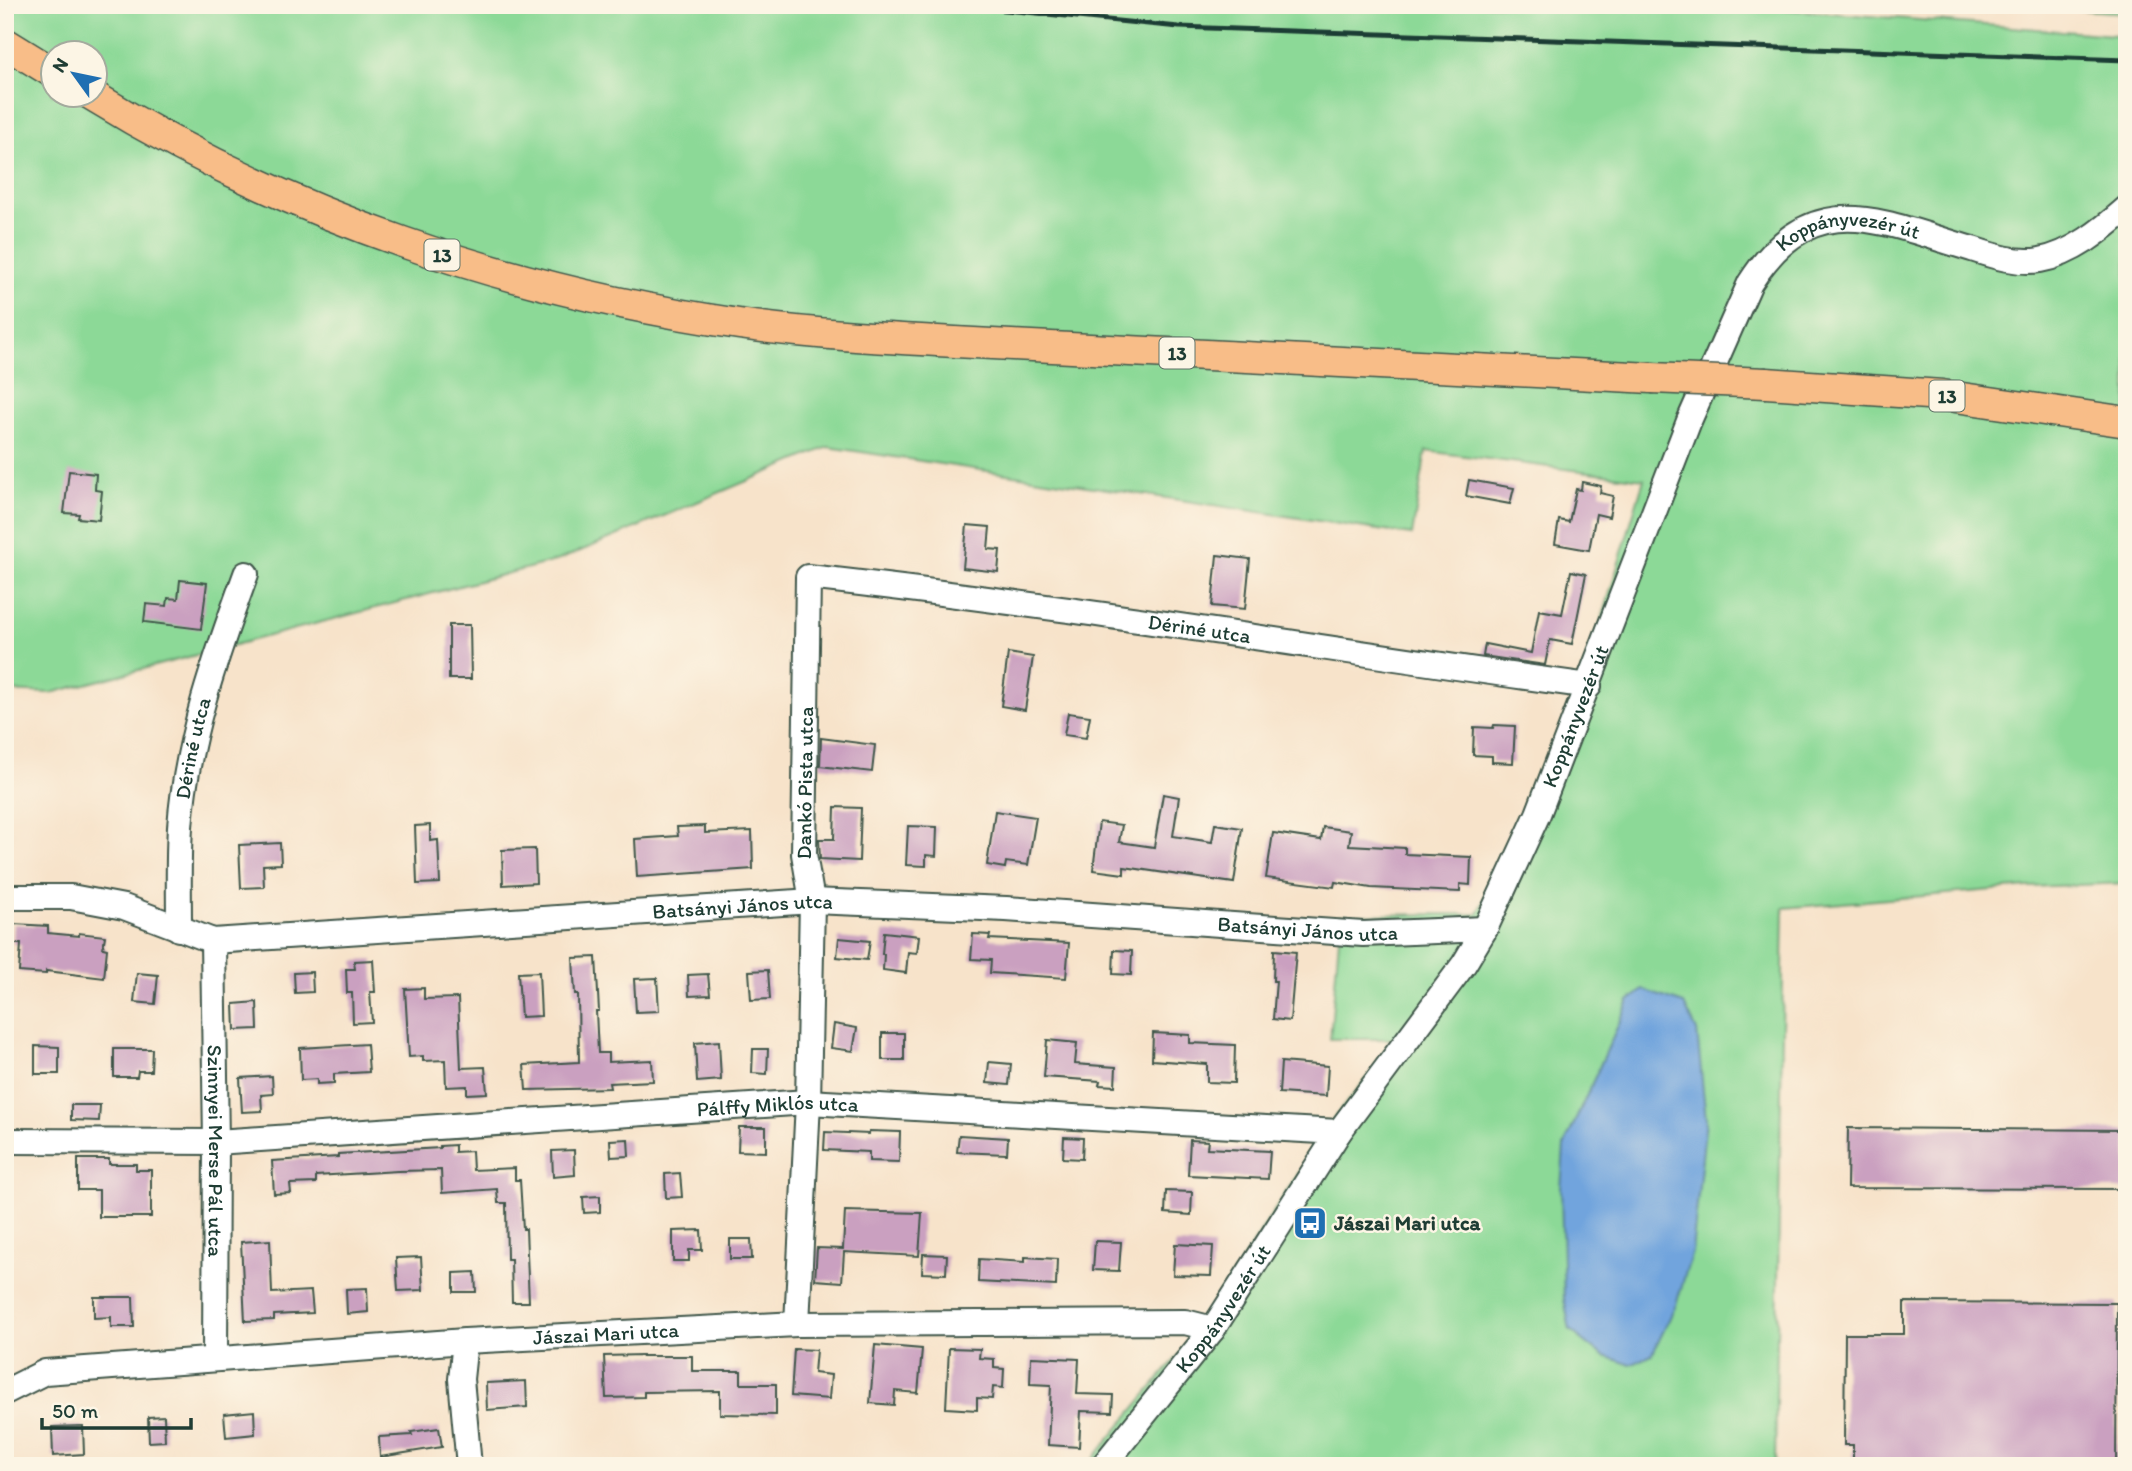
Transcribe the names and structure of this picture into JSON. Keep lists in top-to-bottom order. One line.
{"streets":{"main road":["13"],"street":["Koppányvezér út","Dériné utca","Dankó Pista utca","Batsányi János utca","Pálffy Miklós utca","Szinnyei Merse Pál utca","Jászai Mari utca"]},"crossings":[["Koppányvezér út","Dériné utca"],["Koppányvezér út","Batsányi János utca"],["Koppányvezér út","Pálffy Miklós utca"],["Koppányvezér út","Jászai Mari utca"],["Dériné utca","Dankó Pista utca"],["Dériné utca","Batsányi János utca"],["Dankó Pista utca","Batsányi János utca"],["Dankó Pista utca","Pálffy Miklós utca"],["Dankó Pista utca","Jászai Mari utca"],["Batsányi János utca","Szinnyei Merse Pál utca"],["Pálffy Miklós utca","Szinnyei Merse Pál utca"],["Szinnyei Merse Pál utca","Jászai Mari utca"]],"places":{"bus stop":["Jászai Mari utca"]},"scale_bar":"50 m","north":"top left"}
